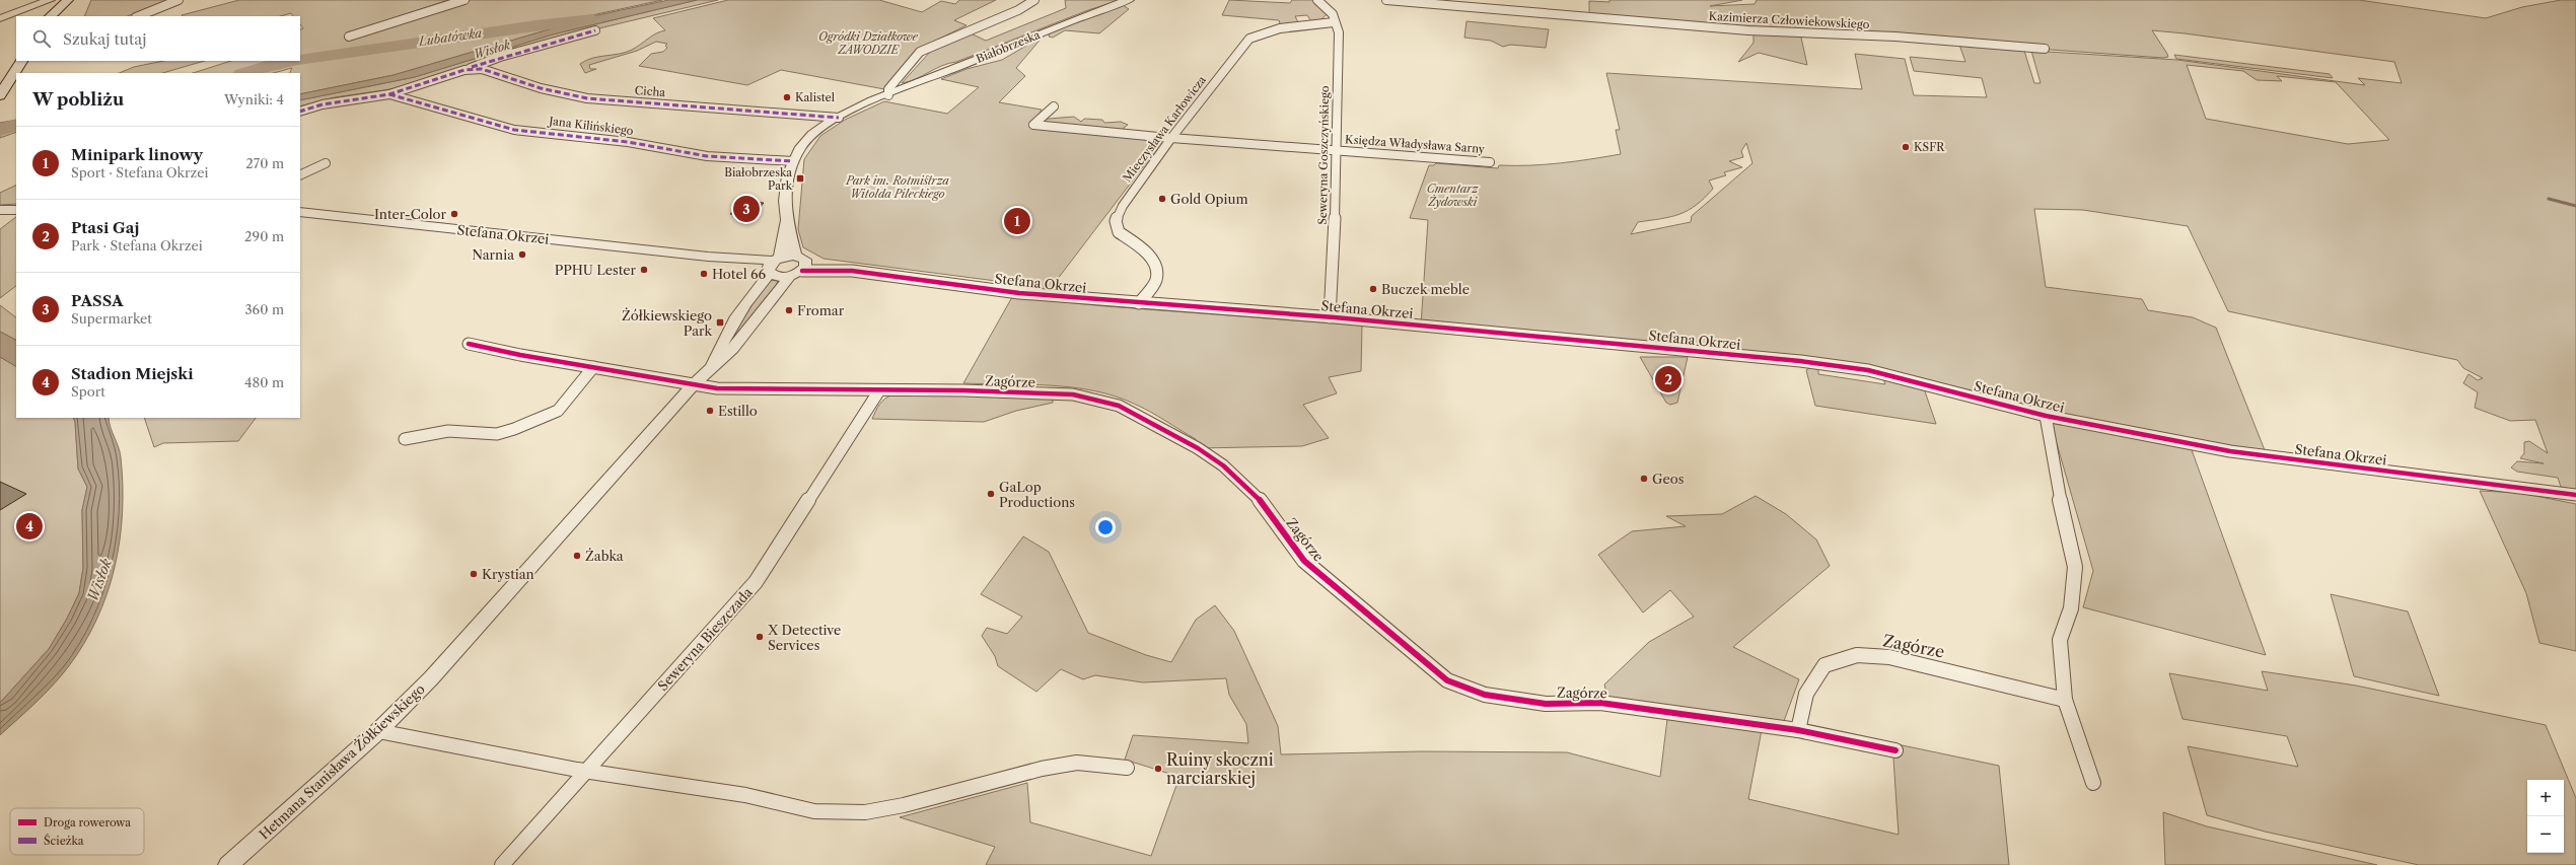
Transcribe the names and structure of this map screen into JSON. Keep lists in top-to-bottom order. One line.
{"streets":{"street":["Kazimierza Człowiekowskiego","Białobrzeska","Cicha","Jana Kilińskiego","Mieczysława Karłowicza","Księdza Władysława Sarny","Seweryna Goszczyńskiego","Stefana Okrzei","Zagórze","Seweryna Bieszczada","Hetmana Stanisława Żółkiewskiego"]},"crossings":[["Białobrzeska","Cicha"],["Białobrzeska","Jana Kilińskiego"],["Białobrzeska","Stefana Okrzei"],["Białobrzeska","Hetmana Stanisława Żółkiewskiego"],["Cicha","Jana Kilińskiego"],["Mieczysława Karłowicza","Księdza Władysława Sarny"],["Mieczysława Karłowicza","Seweryna Goszczyńskiego"],["Mieczysława Karłowicza","Stefana Okrzei"],["Księdza Władysława Sarny","Seweryna Goszczyńskiego"],["Seweryna Goszczyńskiego","Stefana Okrzei"],["Stefana Okrzei","Hetmana Stanisława Żółkiewskiego"],["Zagórze","Seweryna Bieszczada"],["Zagórze","Hetmana Stanisława Żółkiewskiego"]],"water":["Lubatówka","Wisłok"],"parks":["Ogródki Działkowe ZAWODZIE","Park im. Rotmistrza Witolda Pileckiego","Cmentarz Żydowski"],"places":{"other":["Kalistel","KSFR","Gold Opium","Inter-Color","Narnia","PPHU Lester","Hotel 66","Buczek meble","Fromar","Estillo","Geos","GaLop Productions","Żabka","Krystian","X Detective Services","Ruiny skoczni narciarskiej"],"transit":["Białobrzeska Park","Żółkiewskiego Park"]},"legend":["Droga rowerowa","Ścieżka"],"page":{"search":"Szukaj tutaj","heading":["W pobliżu","Wyniki: 4"],"list":[{"mark":"1","name":"Minipark linowy","note":"Sport · Stefana Okrzei","value":"270 m"},{"mark":"2","name":"Ptasi Gaj","note":"Park · Stefana Okrzei","value":"290 m"},{"mark":"3","name":"PASSA","note":"Supermarket","value":"360 m"},{"mark":"4","name":"Stadion Miejski","note":"Sport","value":"480 m"}],"pins":["3","1","2","4"],"map_buttons":["+","−"]}}
